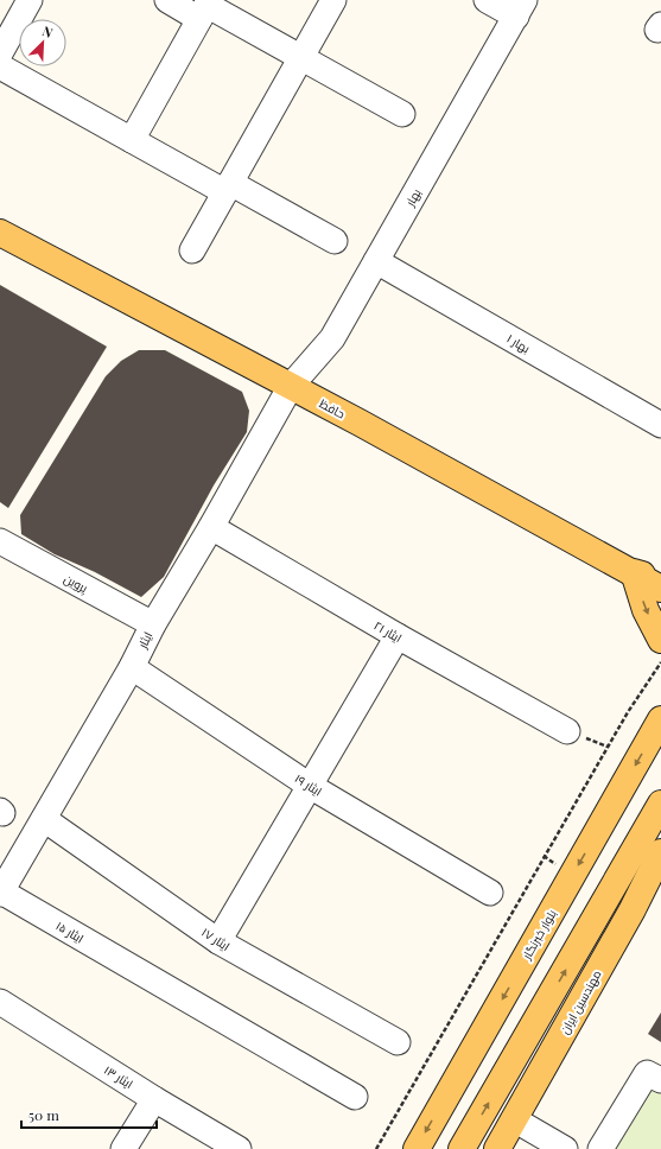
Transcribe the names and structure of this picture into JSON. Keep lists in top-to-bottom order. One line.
{"streets":{"main road":["حافظ","بلوار خبرنگار","مهندسین ایران"],"street":["بهار","بهار ۱","پروین","ایثار ۲۱","ایثار","ایثار ۱۹","ایثار ۱۵","ایثار ۱۷","ایثار ۱۳"]},"crossings":[["بهار","بهار ۱"],["بهار","حافظ"],["بهار","ایثار"],["حافظ","ایثار"],["پروین","ایثار"],["ایثار ۲۱","ایثار"],["ایثار","ایثار ۱۹"],["ایثار","ایثار ۱۵"],["ایثار","ایثار ۱۷"]],"scale_bar":"50 m","north":"top right"}
